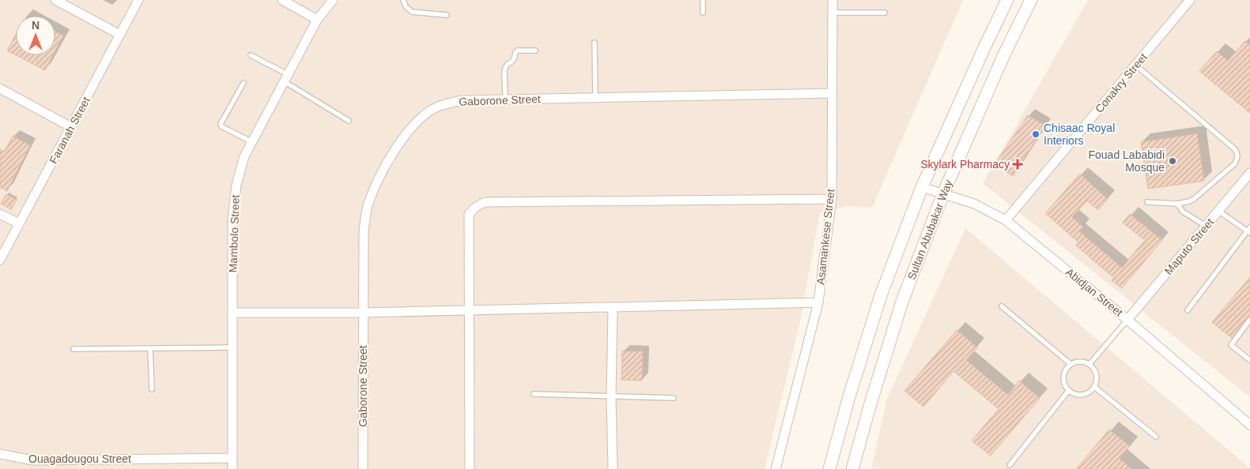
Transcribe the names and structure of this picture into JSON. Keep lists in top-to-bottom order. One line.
{"streets":{"main road":["Sultan Abubakar Way"],"street":["Conakry Street","Gaborone Street","Faranah Street","Mambolo Street","Asamankese Street","Maputo Street","Abidjan Street","Ouagadougou Street"]},"crossings":[["Conakry Street","Abidjan Street"],["Gaborone Street","Asamankese Street"],["Sultan Abubakar Way","Abidjan Street"],["Mambolo Street","Ouagadougou Street"],["Maputo Street","Abidjan Street"]],"places":{"other":["Chisaac Royal Interiors","Fouad Lababidi Mosque"],"health":["Skylark Pharmacy"]},"north":"top"}
